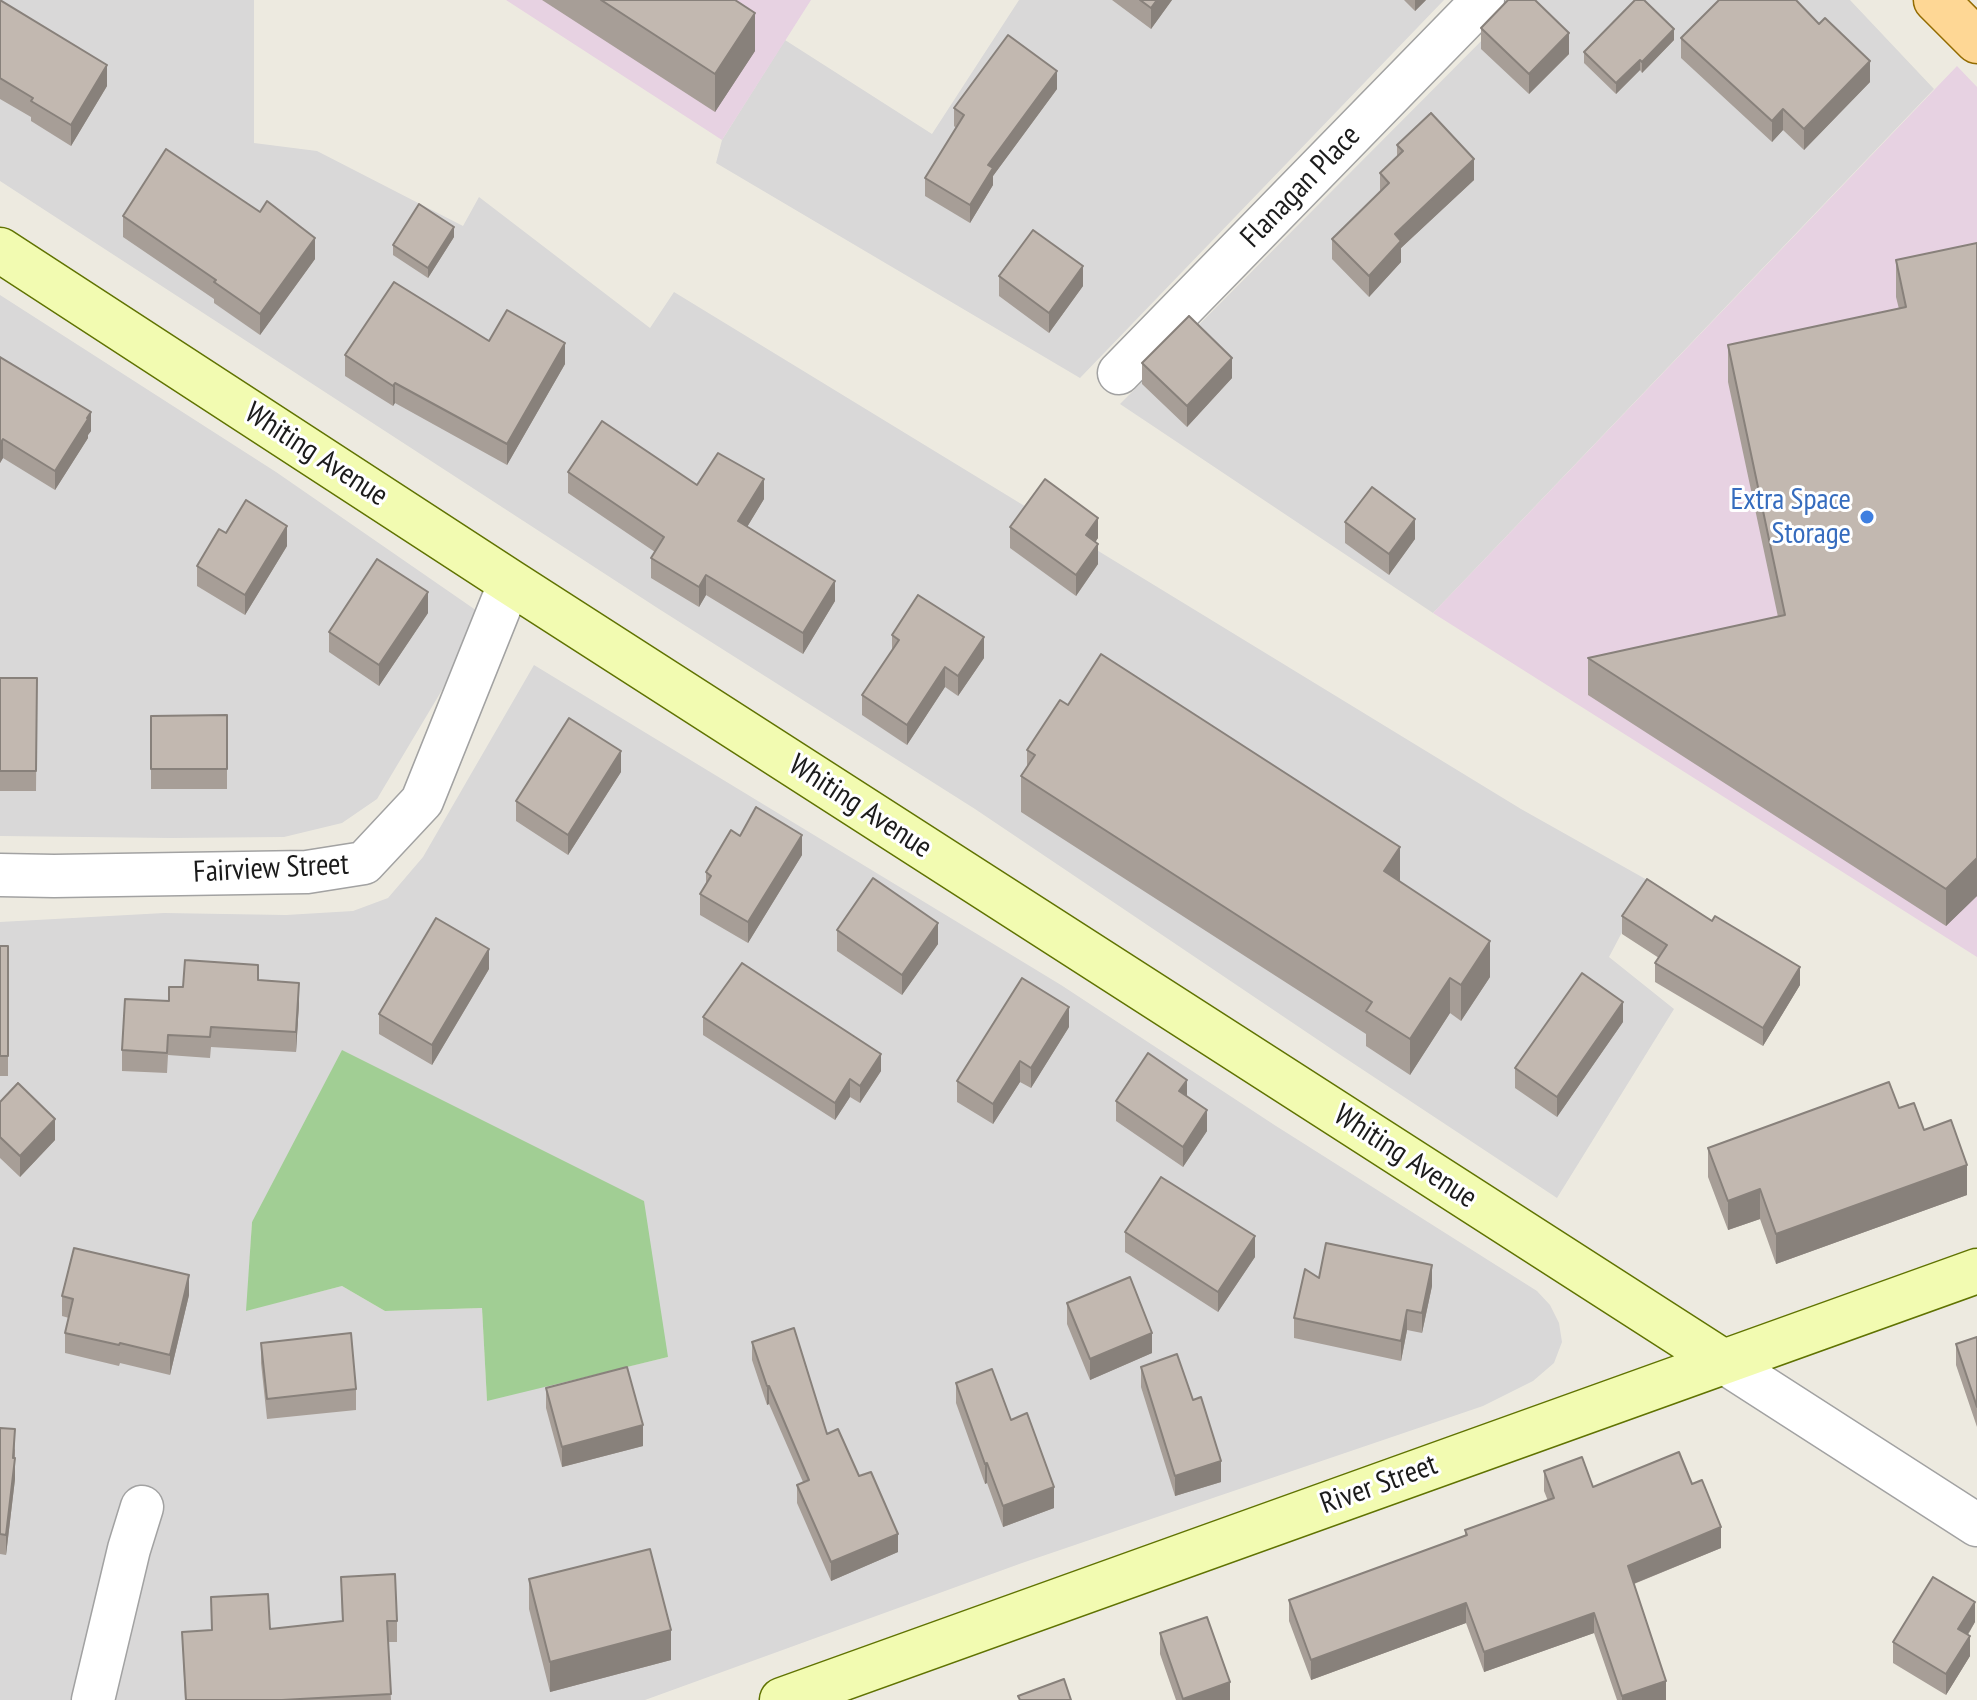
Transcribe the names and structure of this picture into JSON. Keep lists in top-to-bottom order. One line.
{"streets":{"street":["Flanagan Place","Whiting Avenue","Fairview Street","River Street"]},"crossings":[["Whiting Avenue","Fairview Street"],["Whiting Avenue","River Street"]],"places":["Extra Space Storage"]}
